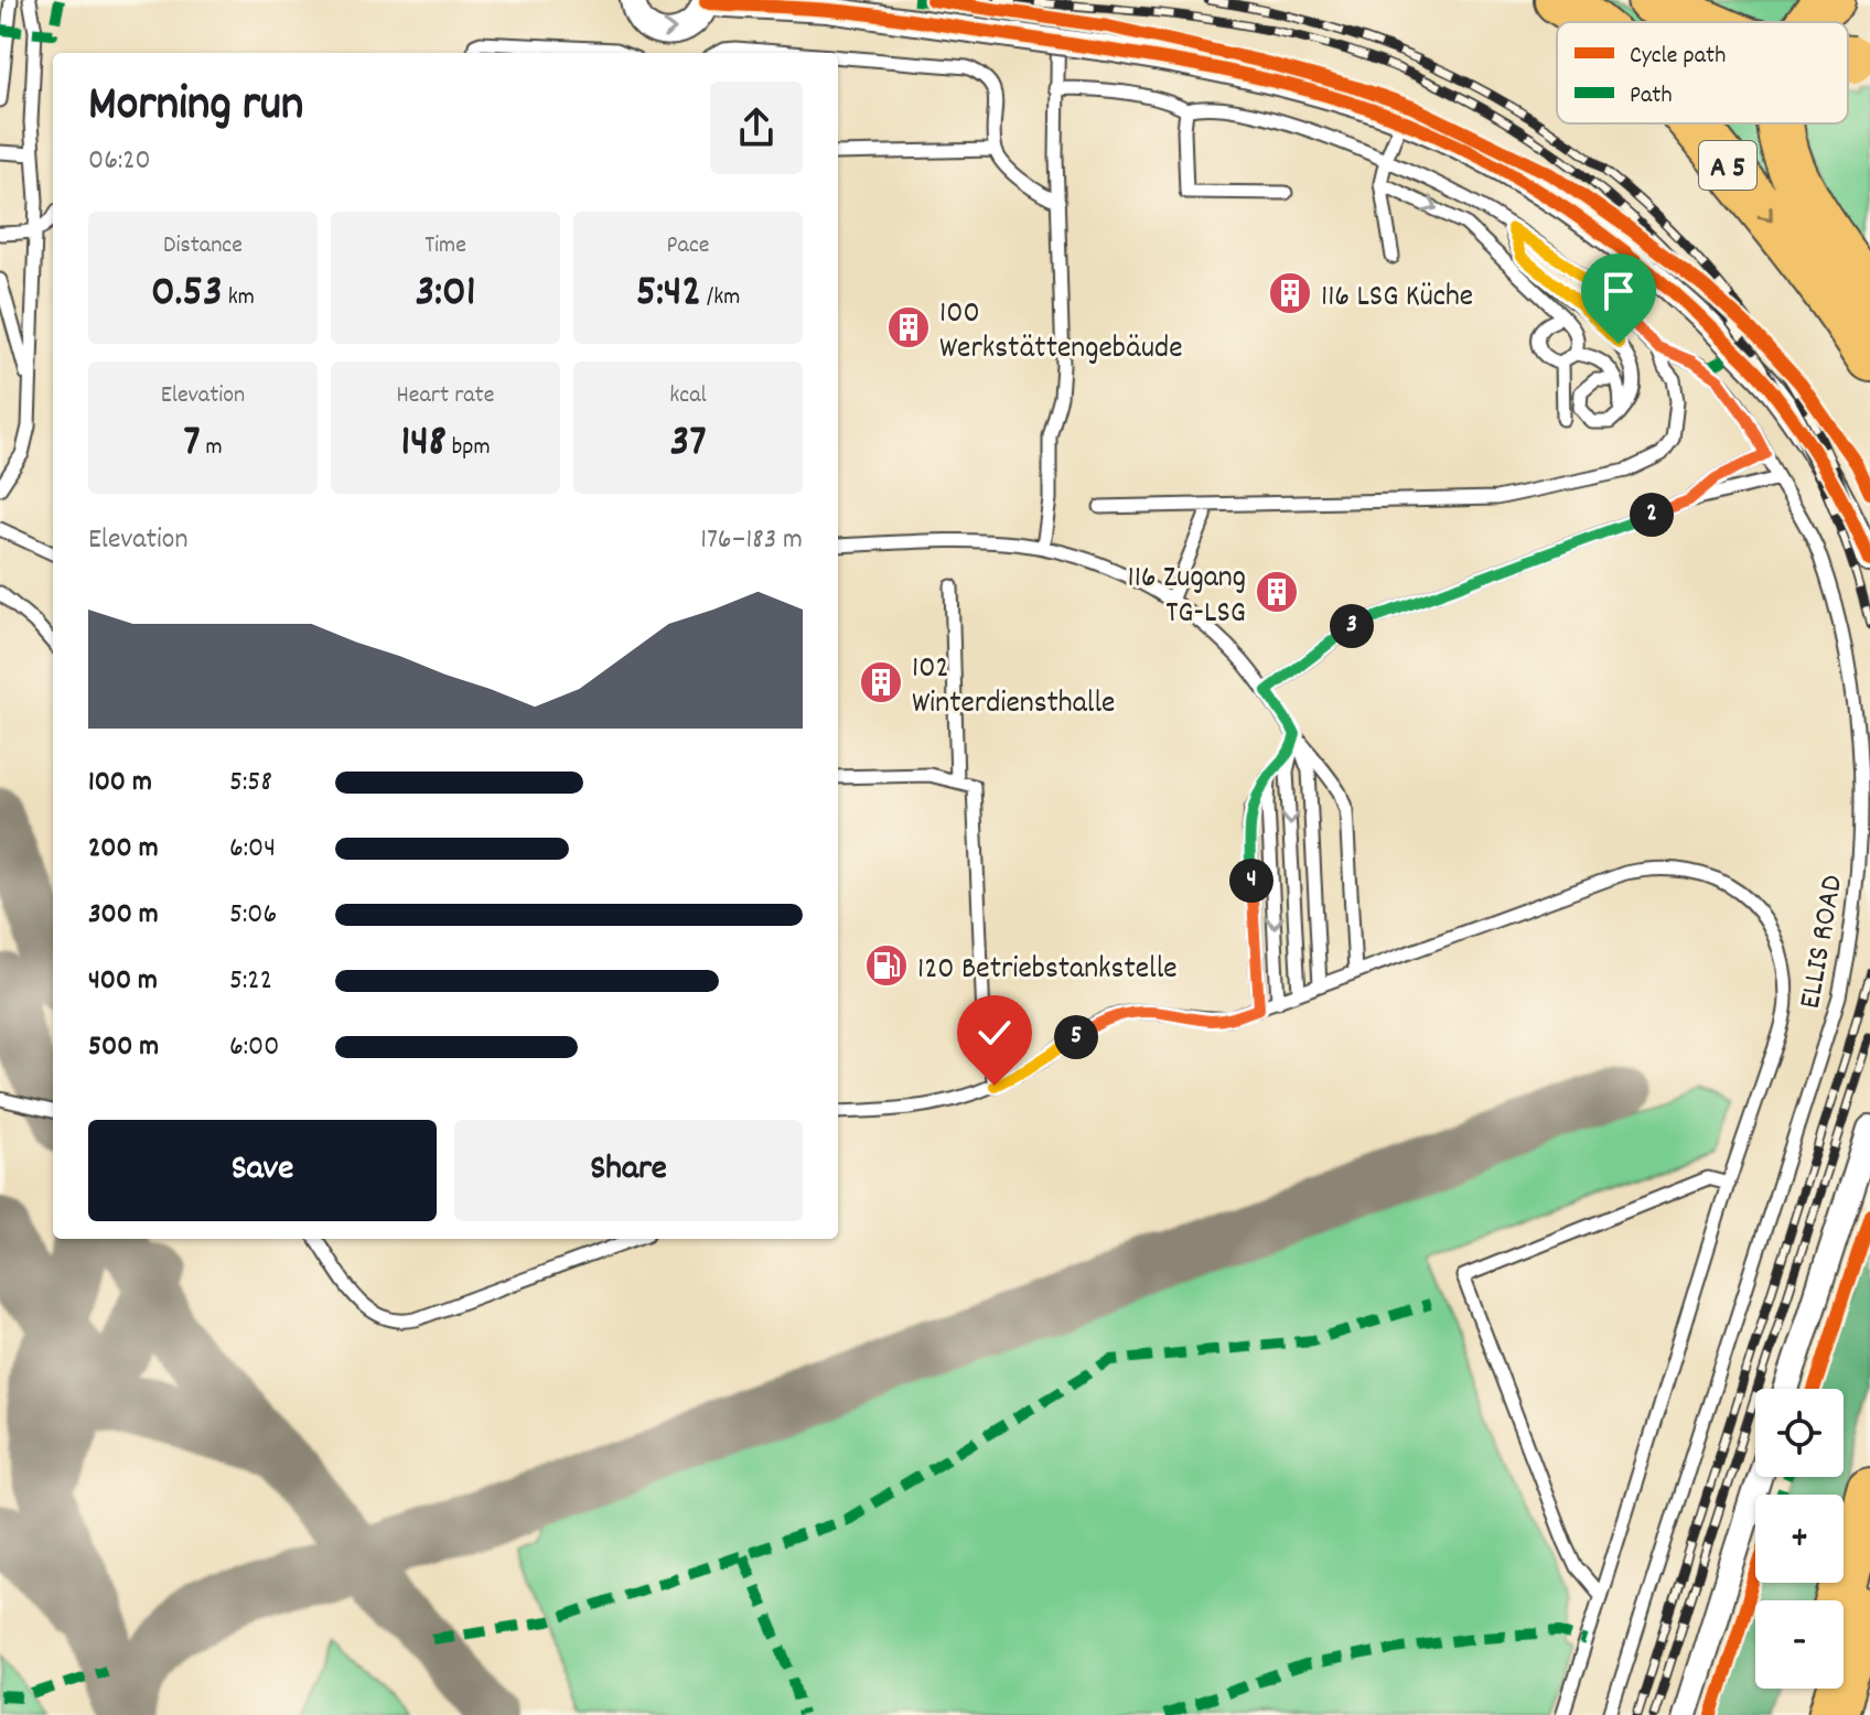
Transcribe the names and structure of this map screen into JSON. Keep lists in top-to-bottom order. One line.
{"streets":{"highway":["A 5"],"lane":["ELLIS ROAD"]},"places":{"building":["116 LSG Küche","100 Werkstättengebäude","116 Zugang TG-LSG","102 Winterdiensthalle"],"fuel station":["120 Betriebstankstelle"]},"legend":["Cycle path","Path"],"page":{"heading":["Morning run","06:20"],"stats":[["Distance","0.53 km"],["Time","3:01"],["Pace","5:42 /km"],["Elevation","7 m"],["Heart rate","148 bpm"],["kcal","37"]],"pins":["2","3","4","5"],"chart":["Elevation","176–183 m"],"list":[{"name":"100 m","note":"5:58"},{"name":"200 m","note":"6:04"},{"name":"300 m","note":"5:06"},{"name":"400 m","note":"5:22"},{"name":"500 m","note":"6:00"}],"buttons":["Save","Share"],"map_buttons":["+","−"]}}
